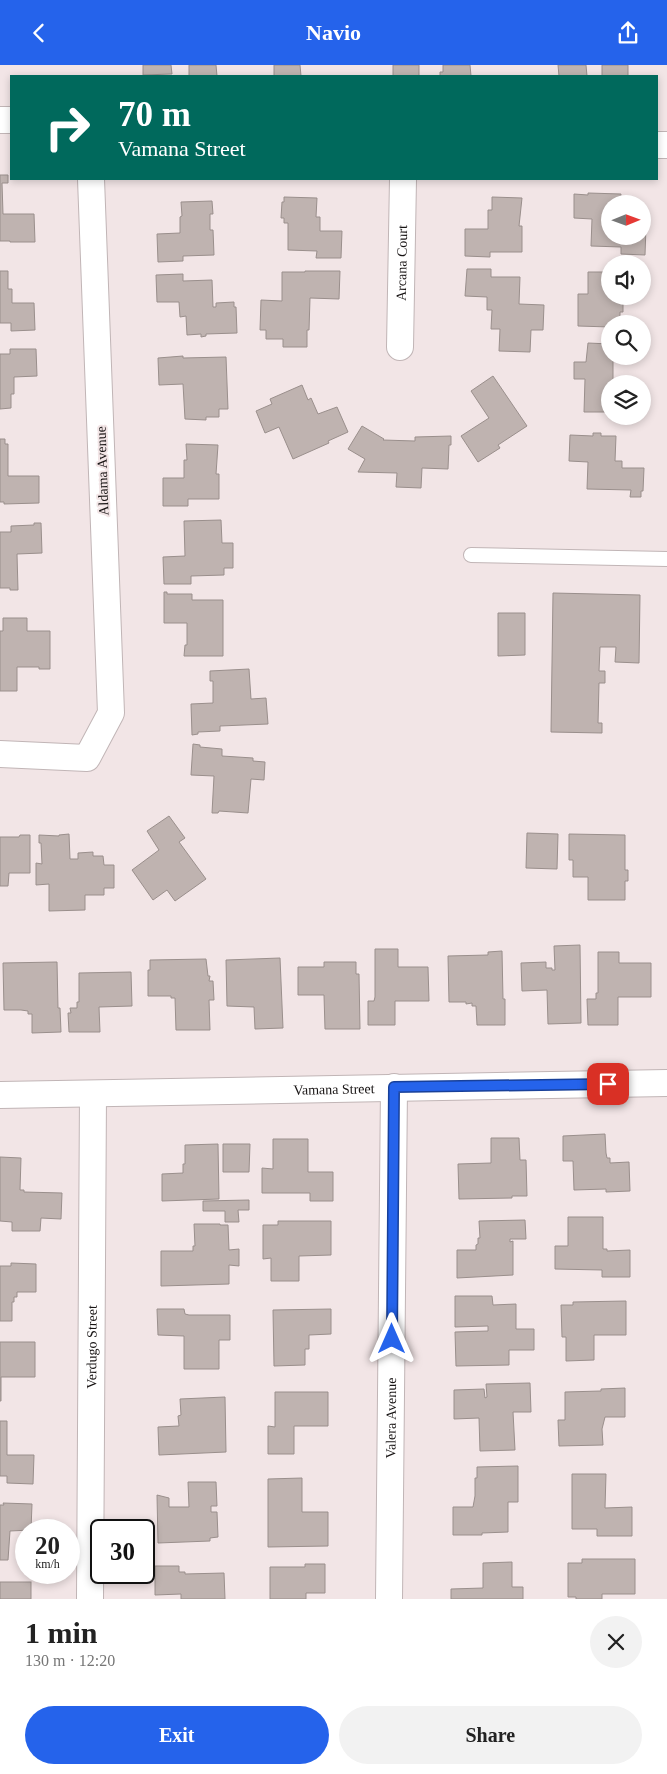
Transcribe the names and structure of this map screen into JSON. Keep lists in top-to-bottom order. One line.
{"streets":{"street":["Arcana Court","Aldama Avenue","Vamana Street","Verdugo Street","Valera Avenue"]},"crossings":[["Vamana Street","Verdugo Street"],["Vamana Street","Valera Avenue"]],"north":"right","page":{"header":"Navio","turn":["70 m","Vamana Street"],"speed":"20 km/h","limit":"30","heading":["1 min","130 m · 12:20"],"buttons":["Exit","Share"]}}
